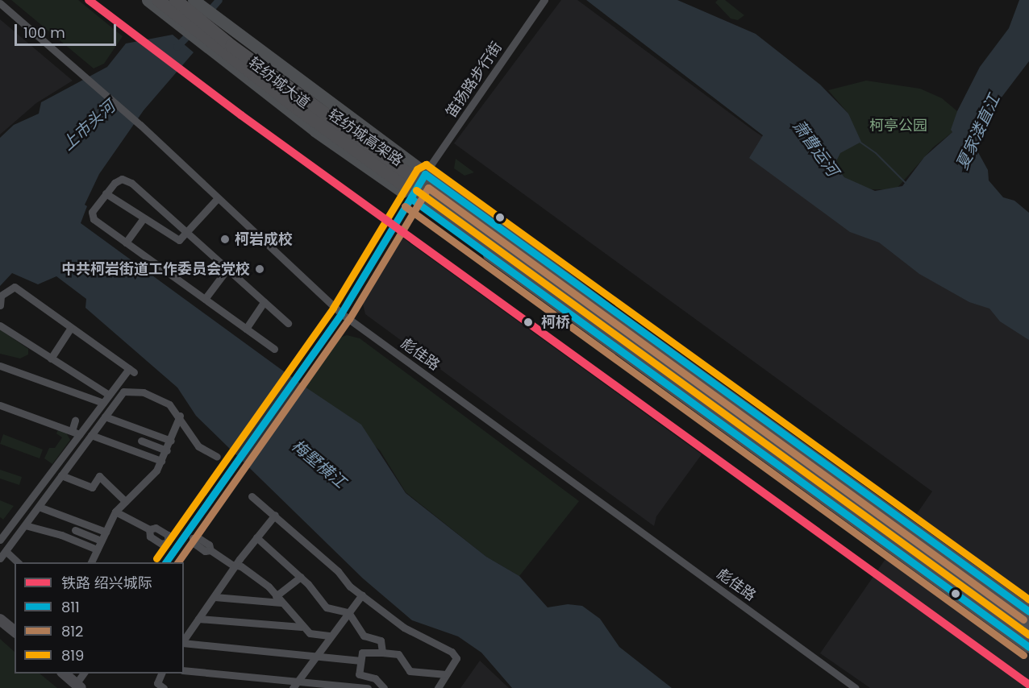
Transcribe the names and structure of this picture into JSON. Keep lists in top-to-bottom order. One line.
{"streets":{"highway":["轻纺城高架路"],"main road":["轻纺城大道"],"street":["笛扬路步行街","彪佳路"]},"crossings":[["笛扬路步行街","轻纺城大道"],["笛扬路步行街","彪佳路"]],"water":["上市头河","夏家溇直江","萧曹运河","梅墅横江"],"parks":["柯亭公园"],"places":["柯岩成校","中共柯岩街道工作委员会党校","柯桥"],"lines":["rail line 绍兴城际","transit line 819","transit line 811","transit line 812"],"legend":["铁路 绍兴城际","811","812","819"],"scale_bar":"100 m"}
